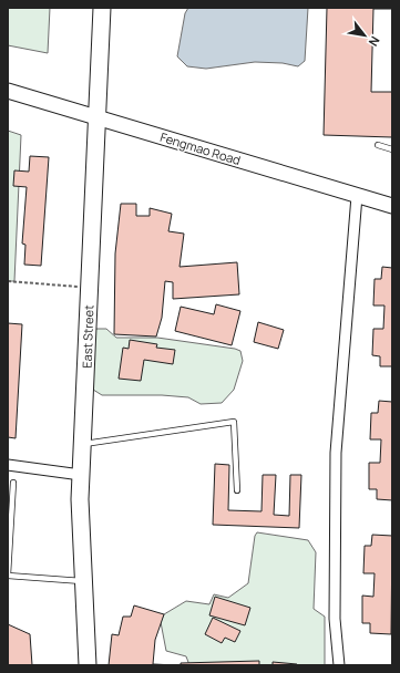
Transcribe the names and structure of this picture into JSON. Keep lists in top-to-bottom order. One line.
{"streets":{"main road":["East Street"],"street":["Fengmao Road"]},"crossings":[["Fengmao Road","East Street"]],"north":"bottom right"}
